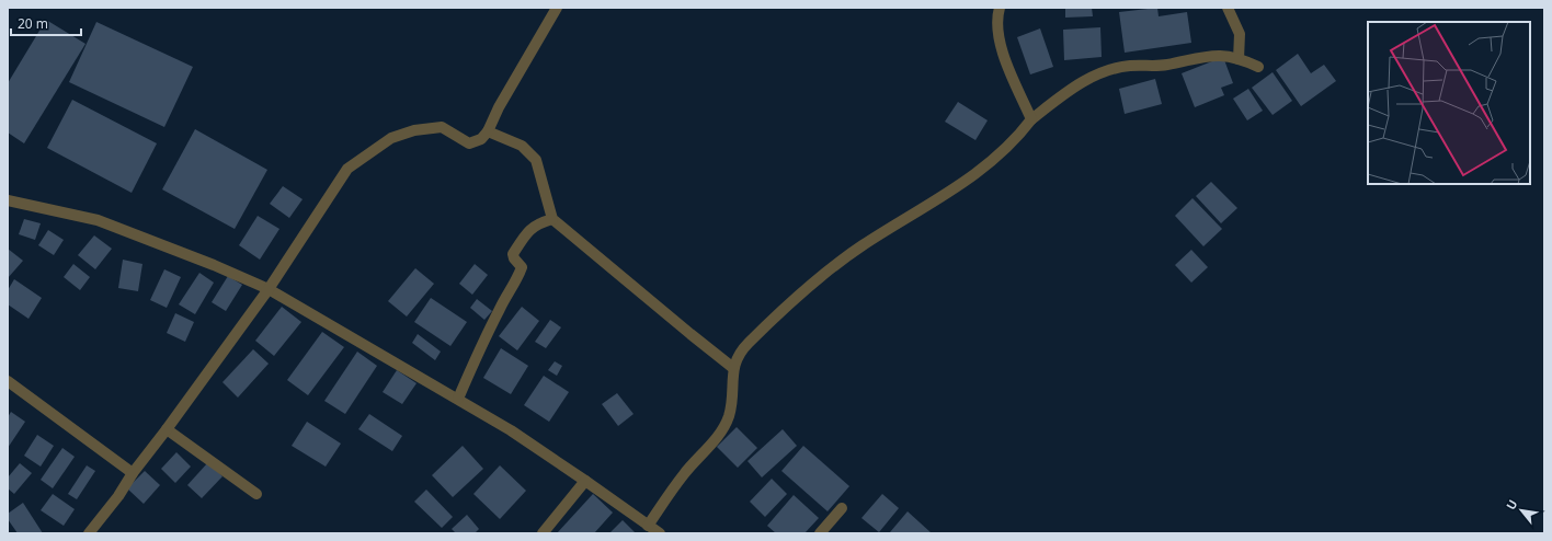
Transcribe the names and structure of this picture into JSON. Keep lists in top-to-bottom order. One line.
{"scale_bar":"20 m","north":"top left"}
